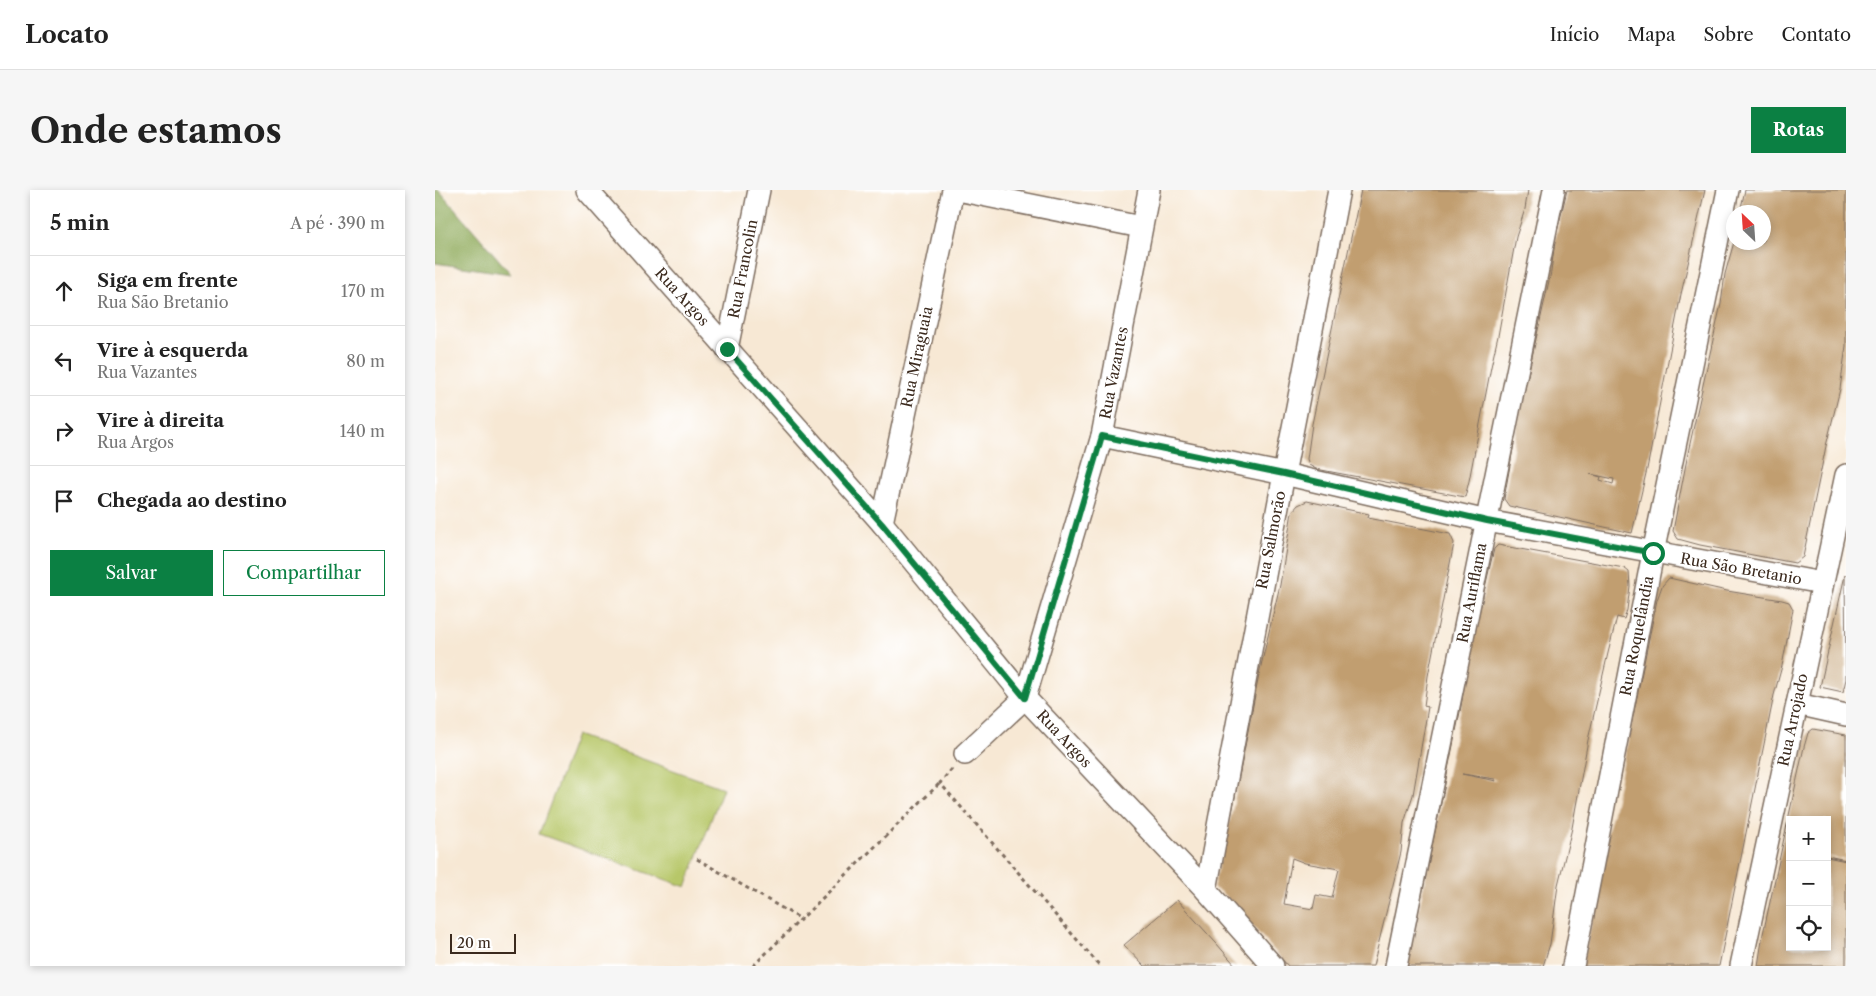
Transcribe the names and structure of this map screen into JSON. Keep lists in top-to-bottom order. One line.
{"streets":{"street":["Rua Francolin","Rua Argos","Rua Miraguaia","Rua Vazantes","Rua Salmorão","Rua São Bretanio","Rua Auriflama","Rua Roquelândia","Rua Arrojado"]},"crossings":[["Rua Francolin","Rua Argos"],["Rua Argos","Rua Miraguaia"],["Rua Argos","Rua Vazantes"],["Rua Argos","Rua Salmorão"],["Rua Vazantes","Rua São Bretanio"],["Rua Salmorão","Rua São Bretanio"],["Rua São Bretanio","Rua Auriflama"],["Rua São Bretanio","Rua Roquelândia"],["Rua São Bretanio","Rua Arrojado"]],"scale_bar":"20 m","north":"top left","page":{"header":"Locato","nav":["Início","Mapa","Sobre","Contato"],"buttons":["Rotas",["Salvar","Compartilhar"]],"title":"Onde estamos","heading":["5 min","A pé · 390 m"],"list":[["Siga em frente","Rua São Bretanio","170 m"],["Vire à esquerda","Rua Vazantes","80 m"],["Vire à direita","Rua Argos","140 m"],"Chegada ao destino"],"map_buttons":["+","−"],"scale":"20 m"}}
